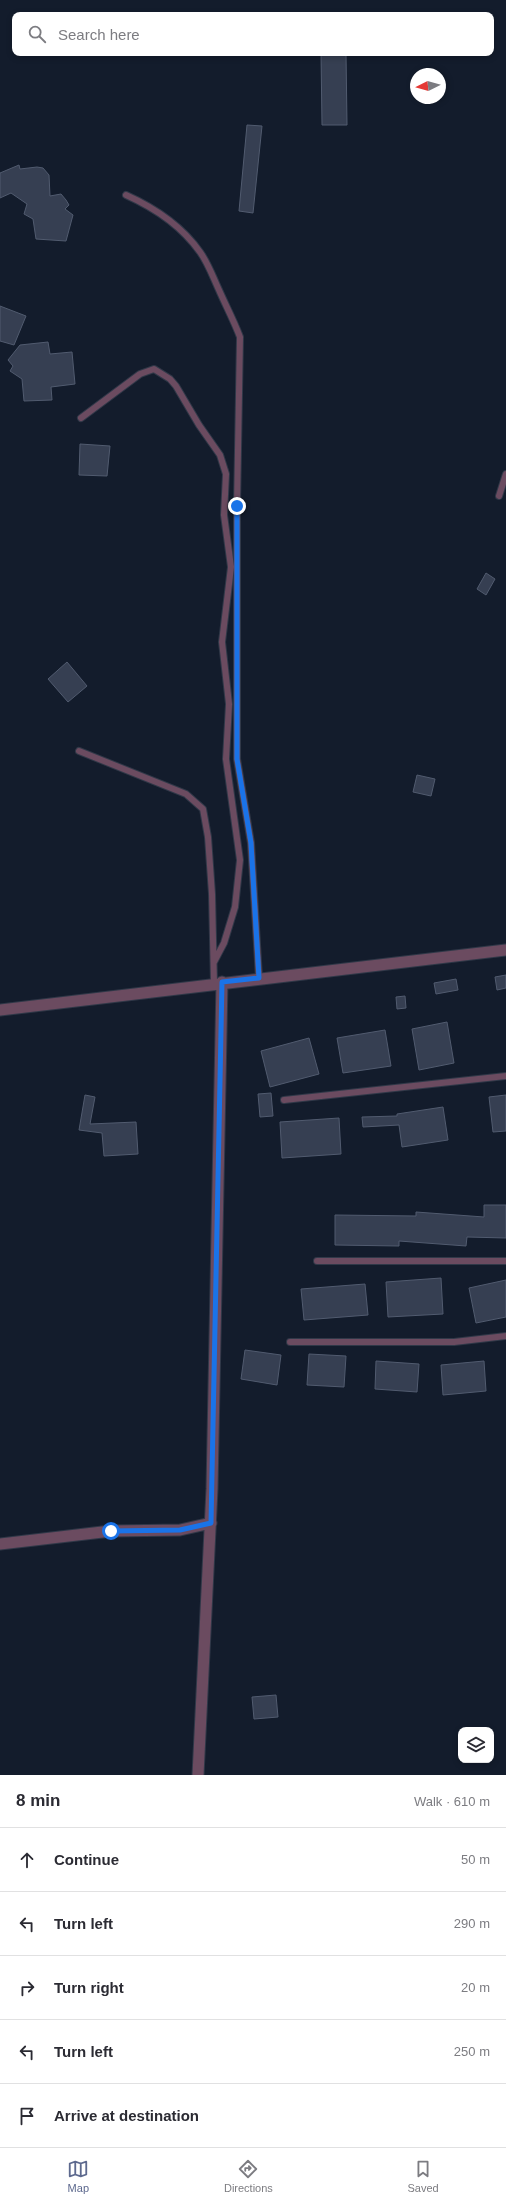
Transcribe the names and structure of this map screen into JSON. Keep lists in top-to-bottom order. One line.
{"north":"left","page":{"search":"Search here","heading":["8 min","Walk · 610 m"],"list":[["Continue","50 m"],["Turn left","290 m"],["Turn right","20 m"],["Turn left","250 m"],"Arrive at destination"],"nav":["Map","Directions","Saved"]}}
